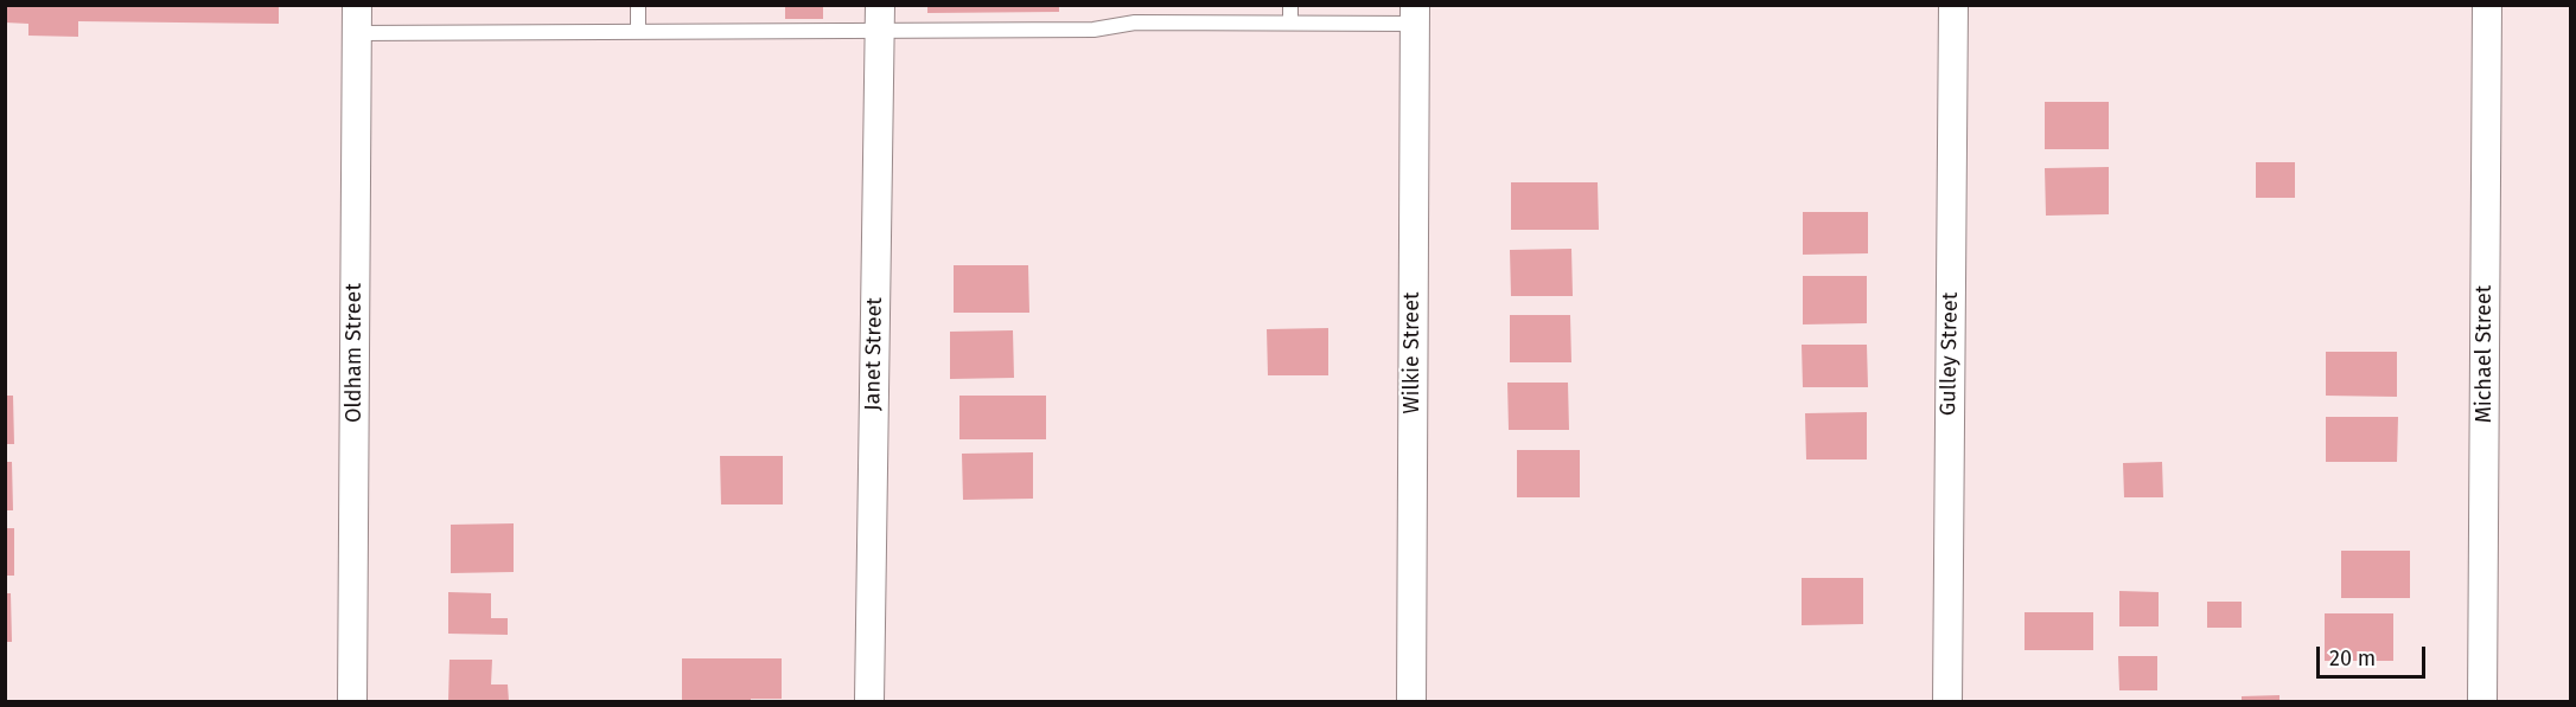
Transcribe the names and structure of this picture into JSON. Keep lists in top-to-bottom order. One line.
{"streets":{"street":["Oldham Street","Wilkie Street","Janet Street","Gulley Street","Michael Street"]},"scale_bar":"20 m"}
